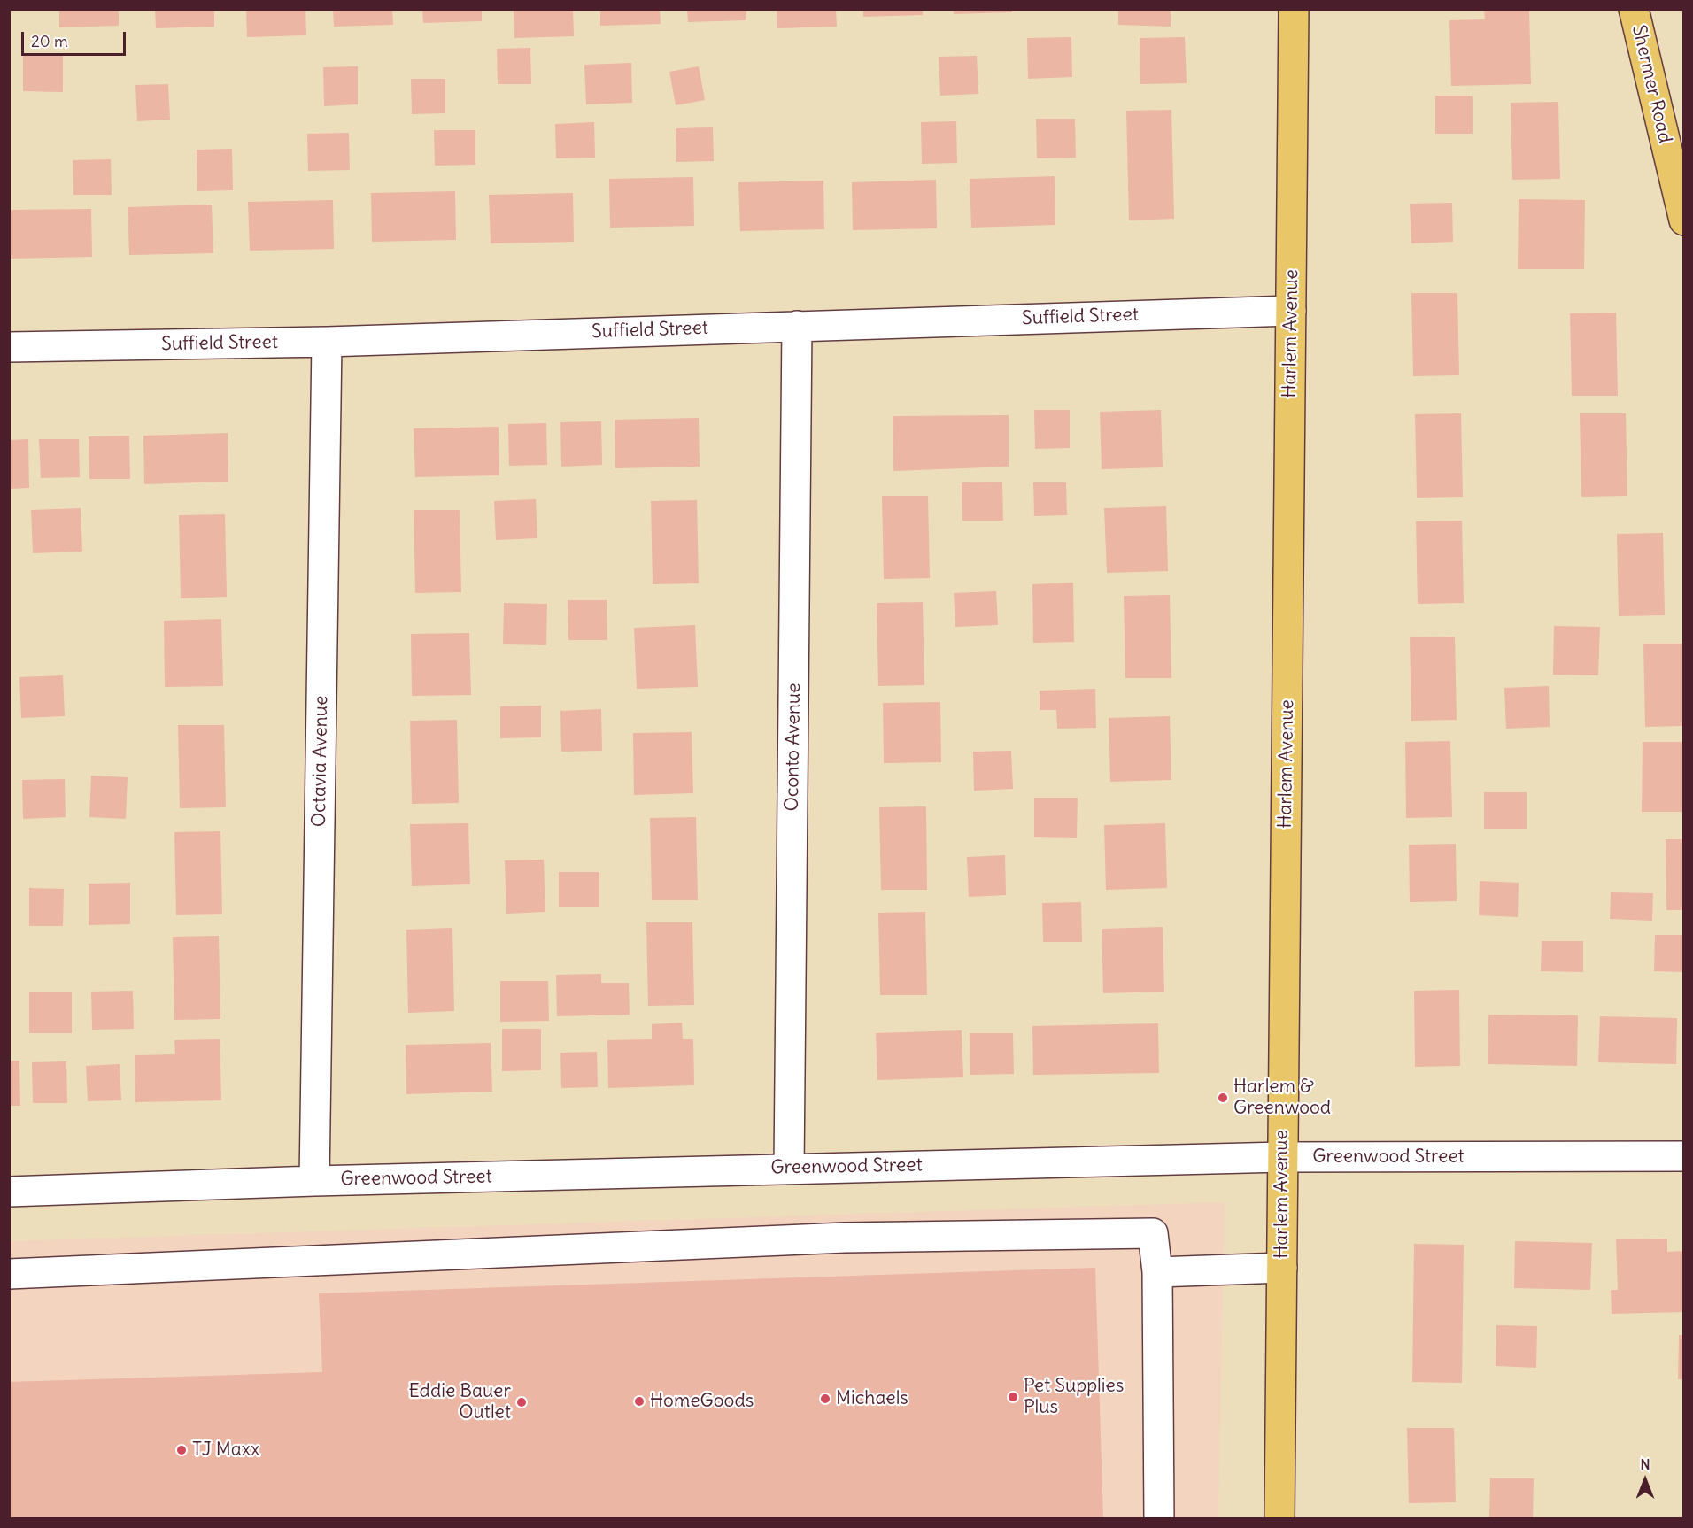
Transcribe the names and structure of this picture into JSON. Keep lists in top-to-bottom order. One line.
{"streets":{"main road":["Shermer Road","Harlem Avenue"],"street":["Suffield Street","Oconto Avenue","Octavia Avenue","Greenwood Street"]},"crossings":[["Suffield Street","Harlem Avenue"],["Suffield Street","Oconto Avenue"],["Suffield Street","Octavia Avenue"],["Harlem Avenue","Greenwood Street"],["Oconto Avenue","Greenwood Street"],["Octavia Avenue","Greenwood Street"]],"places":["Harlem & Greenwood","Pet Supplies Plus","Michaels","HomeGoods","Eddie Bauer Outlet","TJ Maxx"],"scale_bar":"20 m","north":"top"}
